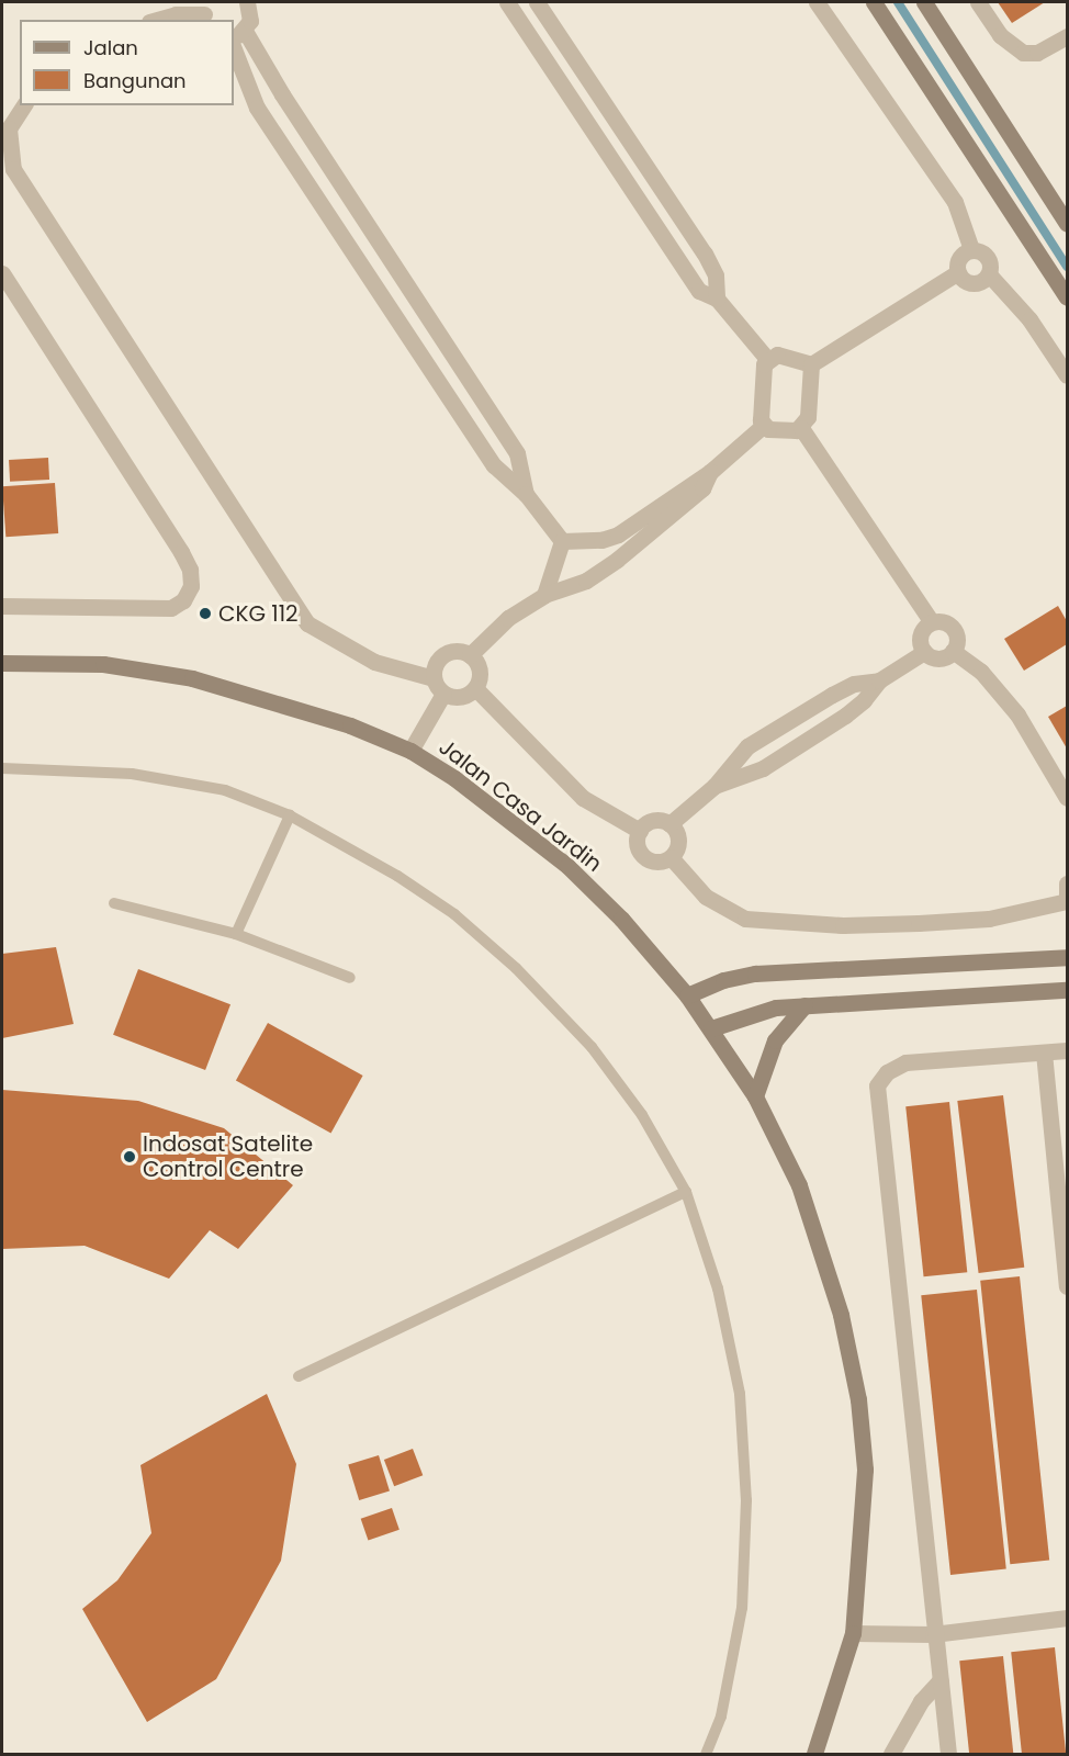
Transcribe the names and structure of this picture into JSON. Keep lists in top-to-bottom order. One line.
{"streets":{"street":["Jalan Casa Jardin"]},"places":["CKG 112","Indosat Satelite Control Centre"],"legend":["Jalan","Bangunan"]}
